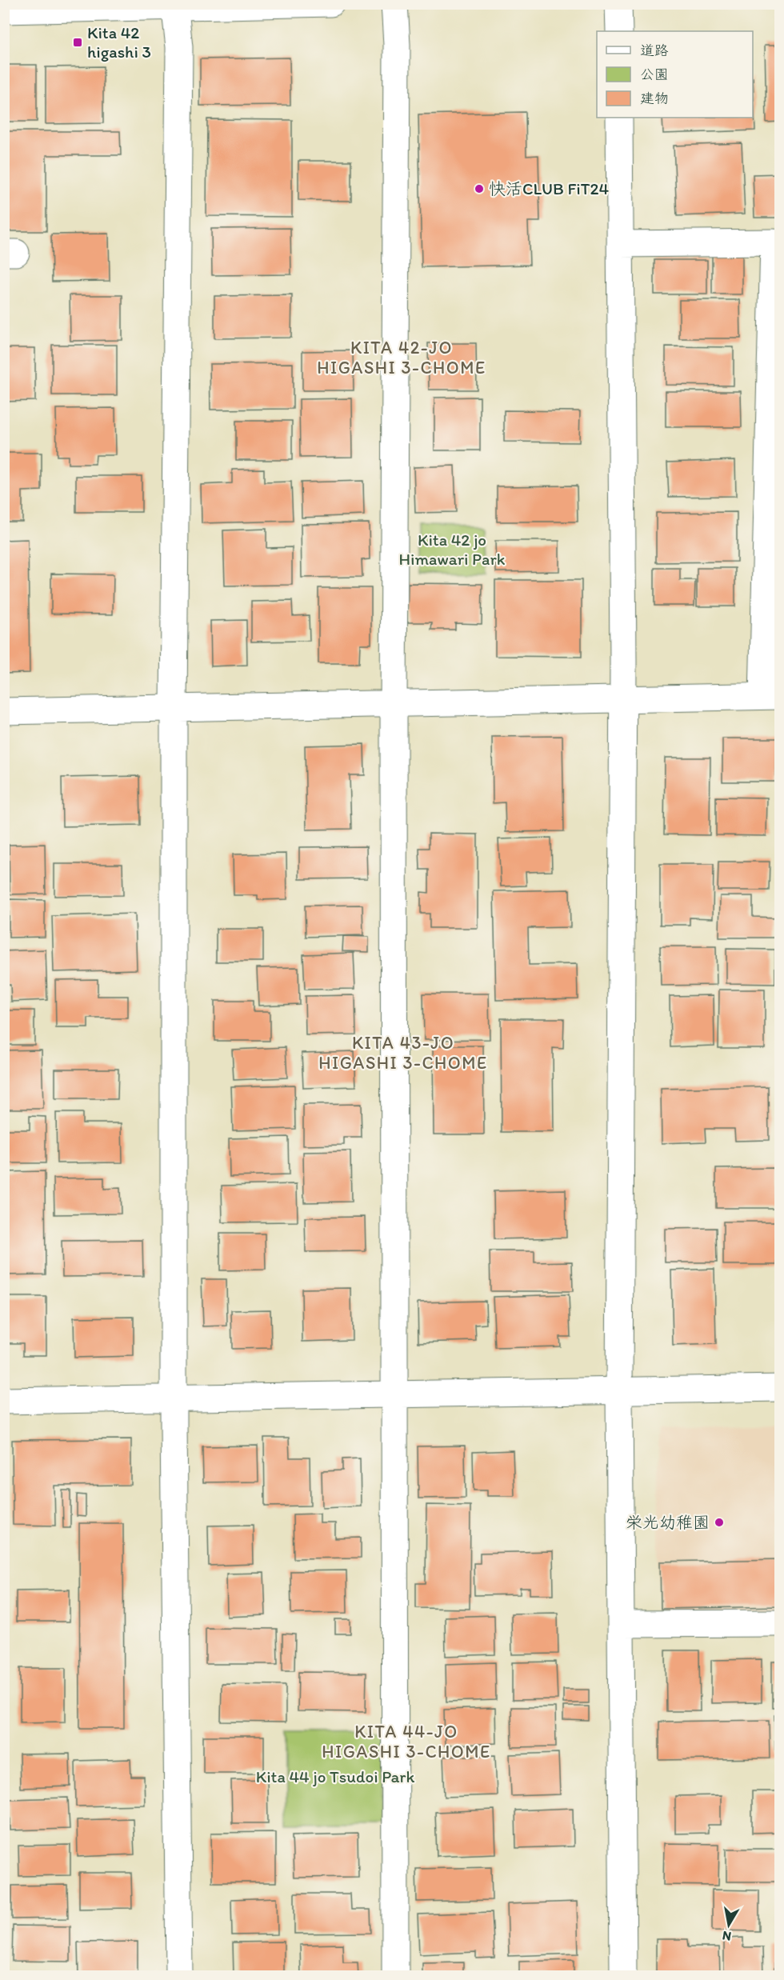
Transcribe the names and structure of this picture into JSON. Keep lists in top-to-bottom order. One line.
{"districts":["KITA 42-JO HIGASHI 3-CHOME","KITA 43-JO HIGASHI 3-CHOME","KITA 44-JO HIGASHI 3-CHOME"],"parks":["Kita 42 jo Himawari Park","Kita 44 jo Tsudoi Park"],"places":{"transit":["Kita 42 higashi 3"],"other":["快活CLUB FiT24","栄光幼稚園"]},"legend":["道路","公園","建物"],"north":"bottom"}
